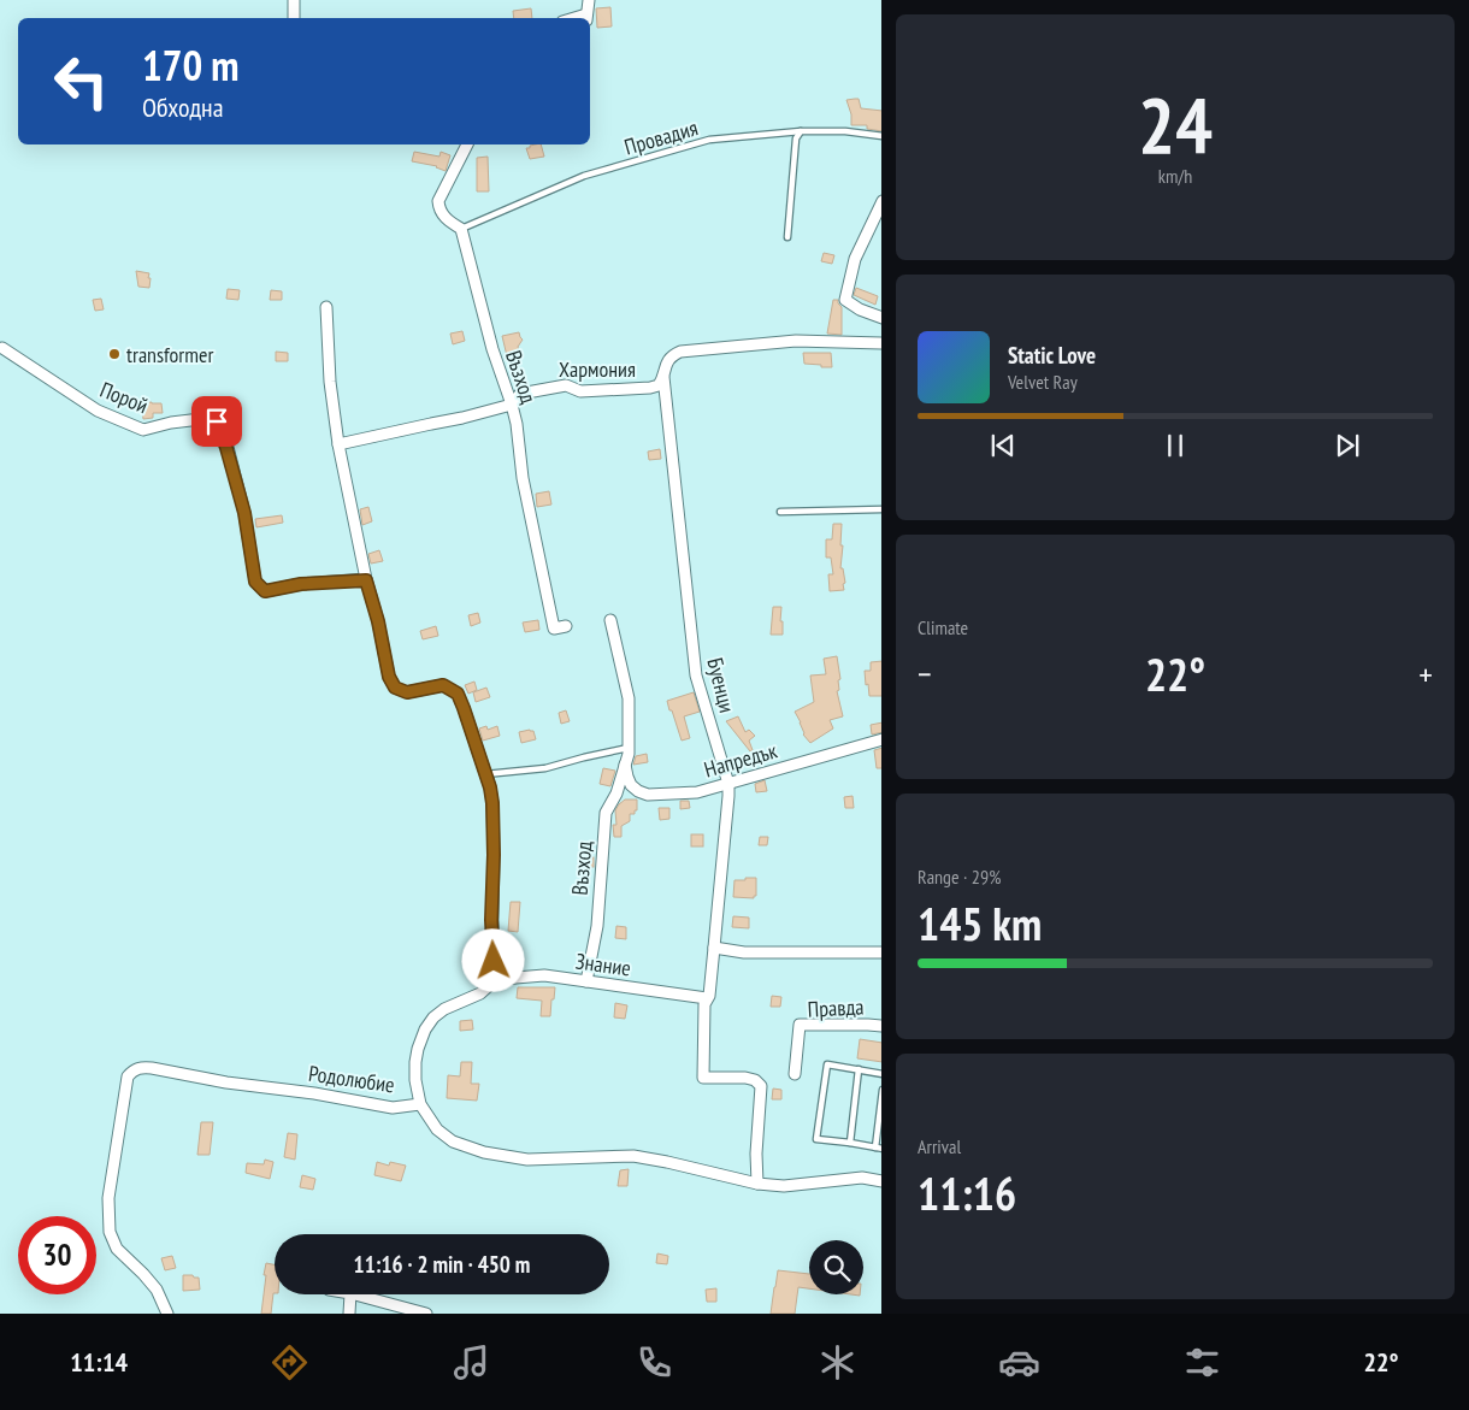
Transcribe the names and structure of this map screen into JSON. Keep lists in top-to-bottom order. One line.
{"streets":{"street":["Хармония","Възход","Порой","Буенци","Напредък","Знание","Правда","Родолюбие"],"lane":["Провадия"]},"crossings":[["Провадия","Възход"],["Хармония","Възход"],["Хармония","Буенци"],["Възход","Напредък"],["Възход","Знание"],["Буенци","Напредък"],["Буенци","Знание"],["Буенци","Родолюбие"]],"places":["transformer"],"page":{"tile":[["24","km/h"],"Climate",["Range · 29%","145 km"],["Arrival","11:16"]],"turn":["170 m","Обходна"],"song":["Static Love","Velvet Ray"],"heat":["−","22°","+"],"limit":"30","trip":"11:16 · 2 min · 450 m","tabs":["11:14","22°"]}}
